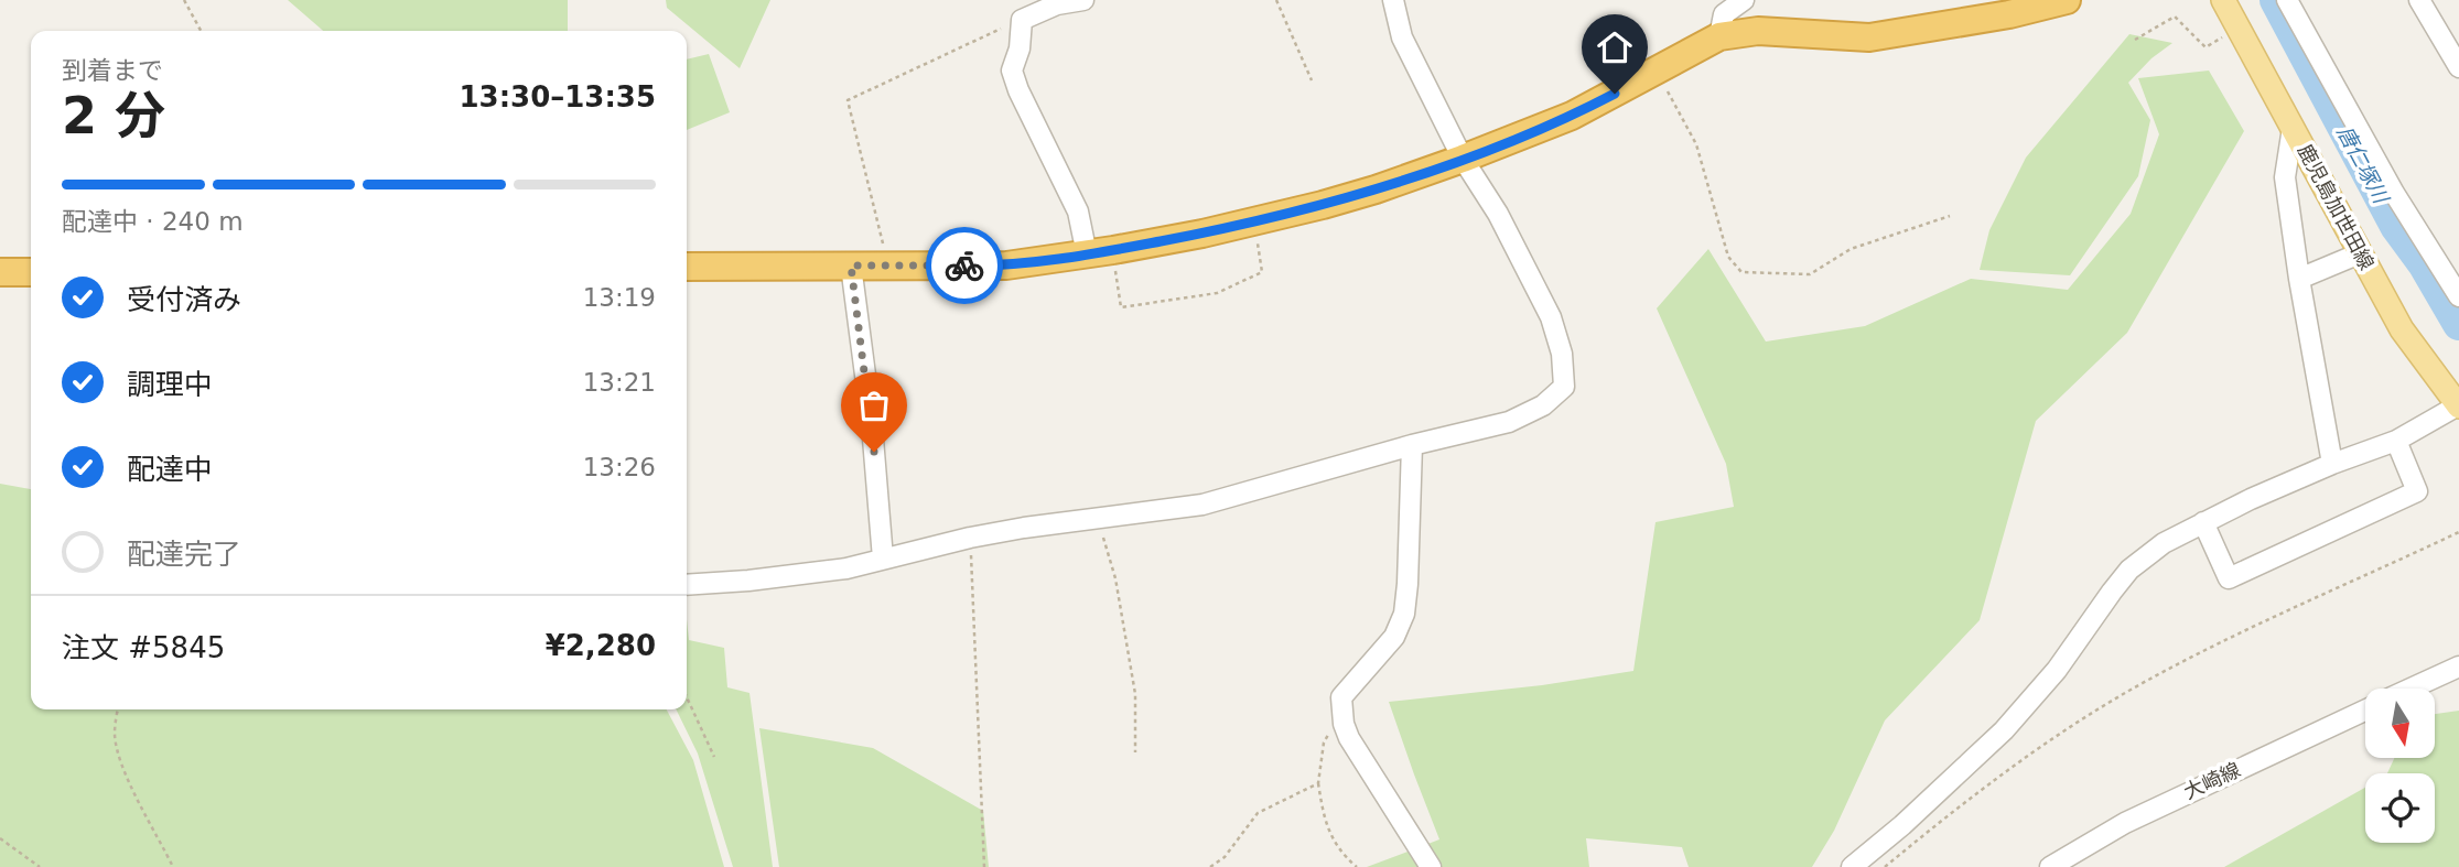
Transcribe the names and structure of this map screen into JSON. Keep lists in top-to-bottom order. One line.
{"streets":{"main road":["鹿児島加世田線"],"street":["大崎線"]},"water":["唐仁塚川"],"north":"bottom","page":{"heading":["2 分","到着まで","13:30–13:35"],"panel":["注文 #5845","¥2,280"],"bar":"配達中 · 240 m","list":[["受付済み","13:19"],["調理中","13:21"],["配達中","13:26"],"配達完了"]}}
